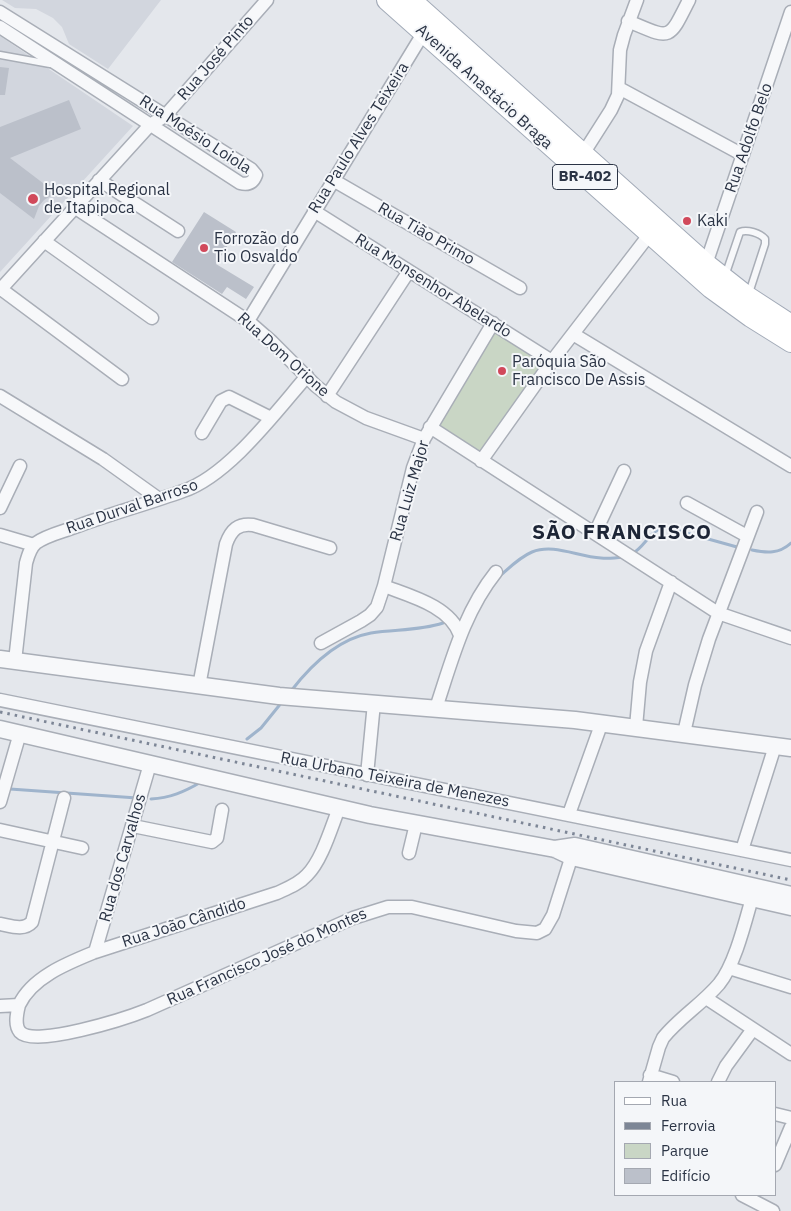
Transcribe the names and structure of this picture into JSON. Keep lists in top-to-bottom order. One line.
{"streets":{"main road":["Avenida Anastácio Braga","BR-402"],"street":["Rua José Pinto","Rua Moésio Loiola","Rua Paulo Alves Teixeira","Rua Adolfo Belo","Rua Tião Primo","Rua Monsenhor Abelardo","Rua Dom Orione","Rua Luiz Major","Rua Durval Barroso","Rua Urbano Teixeira de Menezes","Rua dos Carvalhos","Rua João Cândido","Rua Francisco José do Montes"]},"crossings":[["Rua José Pinto","Rua Moésio Loiola"],["Rua José Pinto","Rua Dom Orione"],["Avenida Anastácio Braga","Rua Paulo Alves Teixeira"],["Avenida Anastácio Braga","Rua Adolfo Belo"],["Rua Paulo Alves Teixeira","Rua Tião Primo"],["Rua Paulo Alves Teixeira","Rua Monsenhor Abelardo"],["Rua Paulo Alves Teixeira","Rua Dom Orione"],["Rua Monsenhor Abelardo","Rua Luiz Major"],["Rua Dom Orione","Rua Luiz Major"],["Rua Dom Orione","Rua Durval Barroso"],["Rua dos Carvalhos","Rua João Cândido"],["Rua João Cândido","Rua Francisco José do Montes"]],"districts":["SÃO FRANCISCO"],"places":["Hospital Regional de Itapipoca","Kaki","Forrozão do Tio Osvaldo","Paróquia São Francisco De Assis"],"legend":["Rua","Ferrovia","Parque","Edifício"]}
